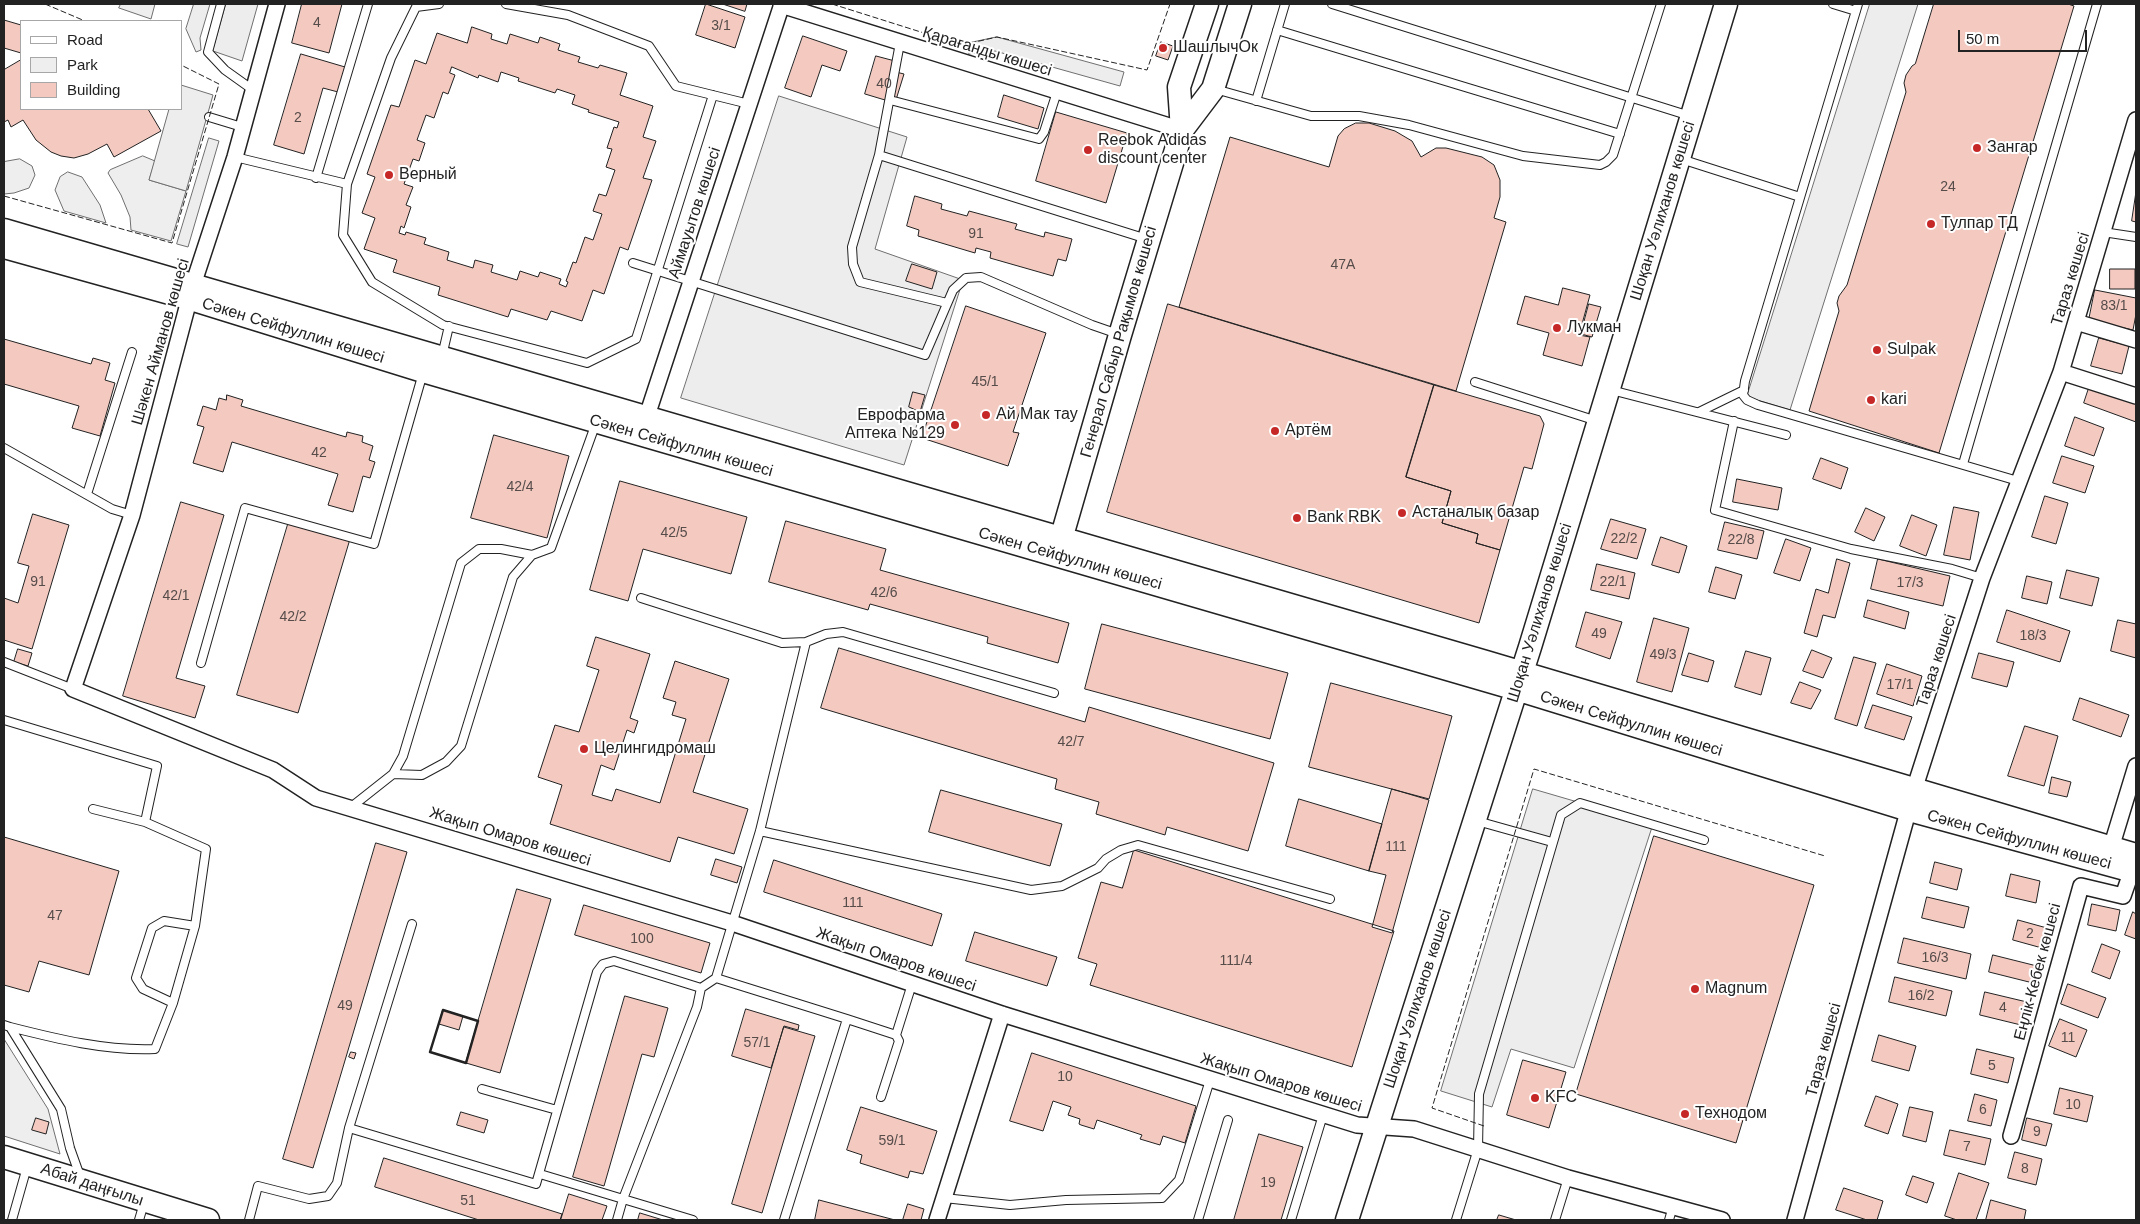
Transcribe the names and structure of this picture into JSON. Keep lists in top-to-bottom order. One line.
{"streets":{"main road":["Шоқан Уәлиханов көшесі","Сәкен Сейфуллин көшесі","Генерал Сабыр Рақымов көшесі","Абай даңғылы"],"street":["Қарағанды көшесі","Аймауытов көшесі","Тараз көшесі","Шәкен Айманов көшесі","Жақып Омаров көшесі","Еңлік-Кебек көшесі"]},"crossings":[["Қарағанды көшесі","Аймауытов көшесі"],["Қарағанды көшесі","Генерал Сабыр Рақымов көшесі"],["Шоқан Уәлиханов көшесі","Сәкен Сейфуллин көшесі"],["Шоқан Уәлиханов көшесі","Жақып Омаров көшесі"],["Аймауытов көшесі","Сәкен Сейфуллин көшесі"],["Тараз көшесі","Сәкен Сейфуллин көшесі"],["Сәкен Сейфуллин көшесі","Шәкен Айманов көшесі"],["Сәкен Сейфуллин көшесі","Генерал Сабыр Рақымов көшесі"],["Сәкен Сейфуллин көшесі","Еңлік-Кебек көшесі"],["Шәкен Айманов көшесі","Жақып Омаров көшесі"]],"places":["ШашлычОк","Зангар","Reebok Adidas discount center","Верный","Тулпар ТД","Лукман","Sulpak","kari","Ай Мак тау","Еврофарма Аптека №129","Артём","Астаналық базар","Bank RBK","Целингидромаш","Magnum","KFC","Технодом"],"house_numbers":["4","3/1","40","2","24","91","47А","83/1","45/1","42","42/4","42/5","22/2","22/8","91","22/1","17/3","42/6","42/1","42/2","49","18/3","49/3","17/1","42/7","111","111","47","2","100","16/3","111/4","16/2","49","4","11","57/1","5","10","10","6","9","59/1","7","8","19","51"],"legend":["Road","Park","Building"],"scale_bar":"50 m"}
